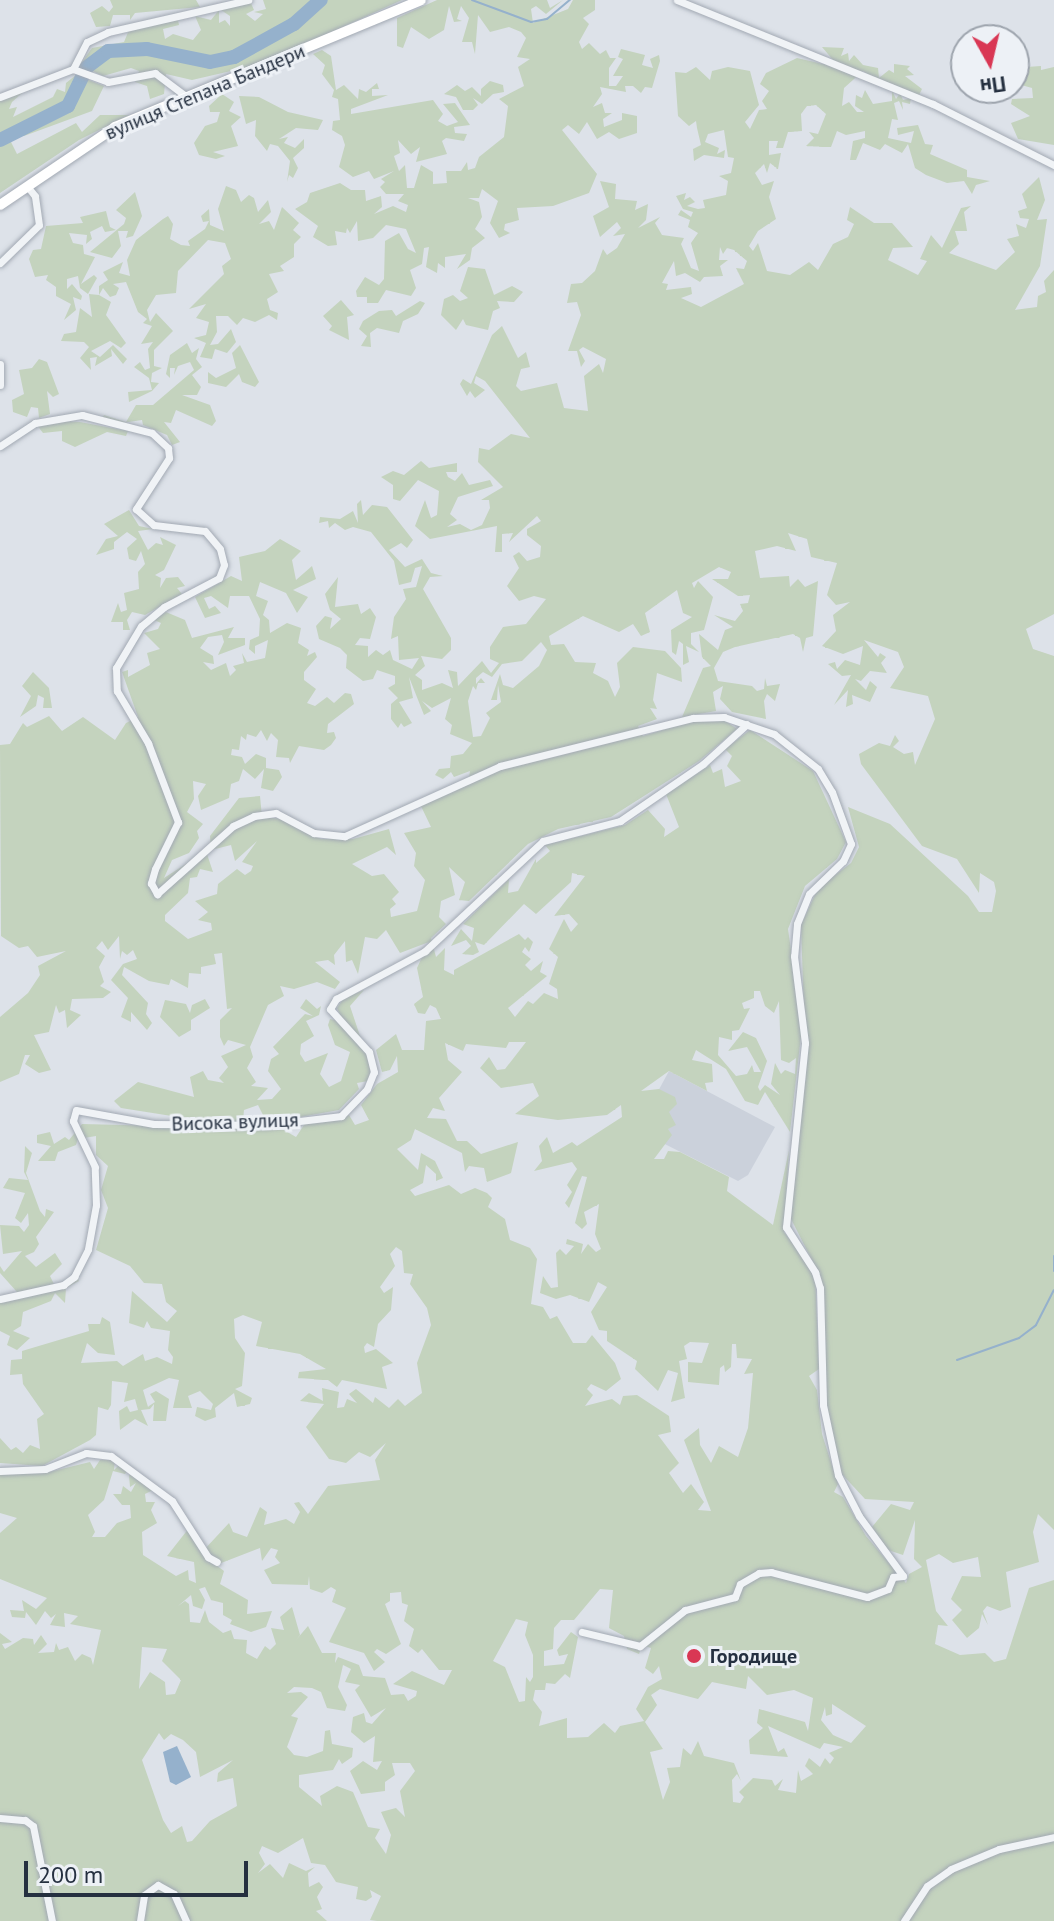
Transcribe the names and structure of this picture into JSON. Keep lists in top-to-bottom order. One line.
{"streets":{"main road":["вулиця Степана Бандери"],"street":["Висока вулиця"]},"places":["Городище"],"scale_bar":"200 m","north":"bottom"}
